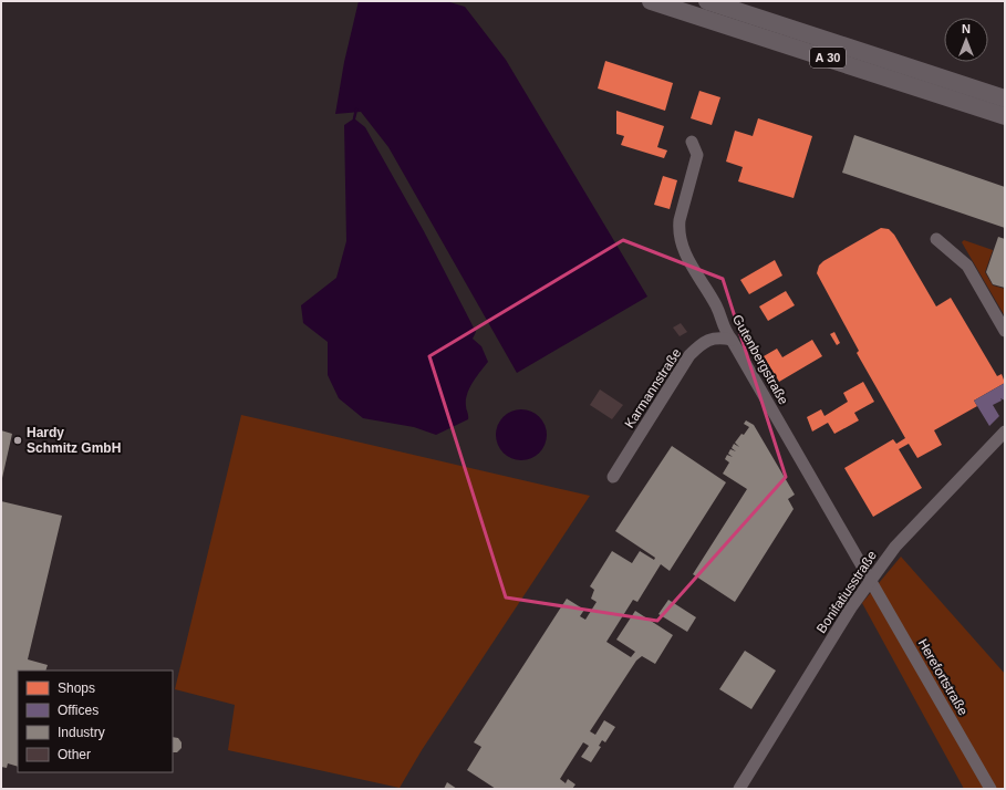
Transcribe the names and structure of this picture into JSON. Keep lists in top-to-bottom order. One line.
{"streets":{"highway":["A 30"],"street":["Gutenbergstraße","Karmannstraße","Bonifatiusstraße","Herefortstraße"]},"crossings":[["Gutenbergstraße","Karmannstraße"],["Gutenbergstraße","Bonifatiusstraße"],["Gutenbergstraße","Herefortstraße"],["Bonifatiusstraße","Herefortstraße"]],"places":["Hardy Schmitz GmbH"],"legend":["Shops","Offices","Industry","Other"],"north":"top"}
